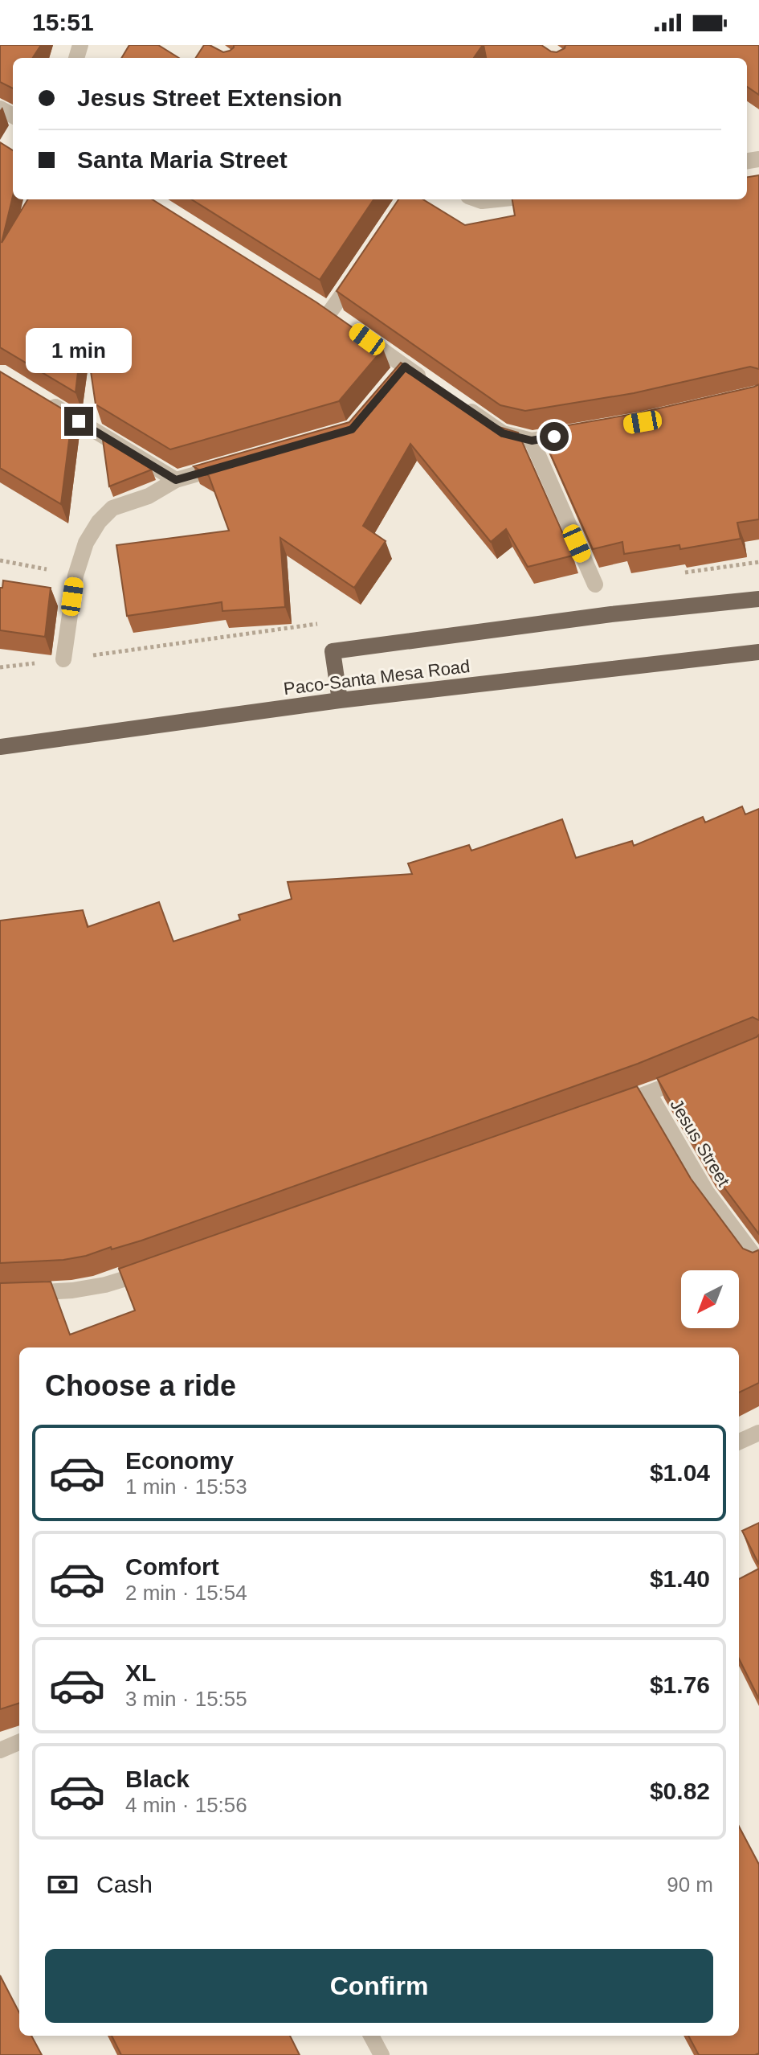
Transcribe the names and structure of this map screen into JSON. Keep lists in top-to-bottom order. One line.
{"streets":{"main road":["Paco-Santa Mesa Road"],"street":["Jesus Street"]},"north":"bottom left","page":{"status":"15:51","banner":["Jesus Street Extension","Santa Maria Street"],"bubble":"1 min","heading":"Choose a ride","list":[{"name":"Economy","note":"1 min · 15:53","value":"$1.04"},{"name":"Comfort","note":"2 min · 15:54","value":"$1.40"},{"name":"XL","note":"3 min · 15:55","value":"$1.76"},{"name":"Black","note":"4 min · 15:56","value":"$0.82"}],"pay":["Cash","90 m"],"buttons":"Confirm"}}
